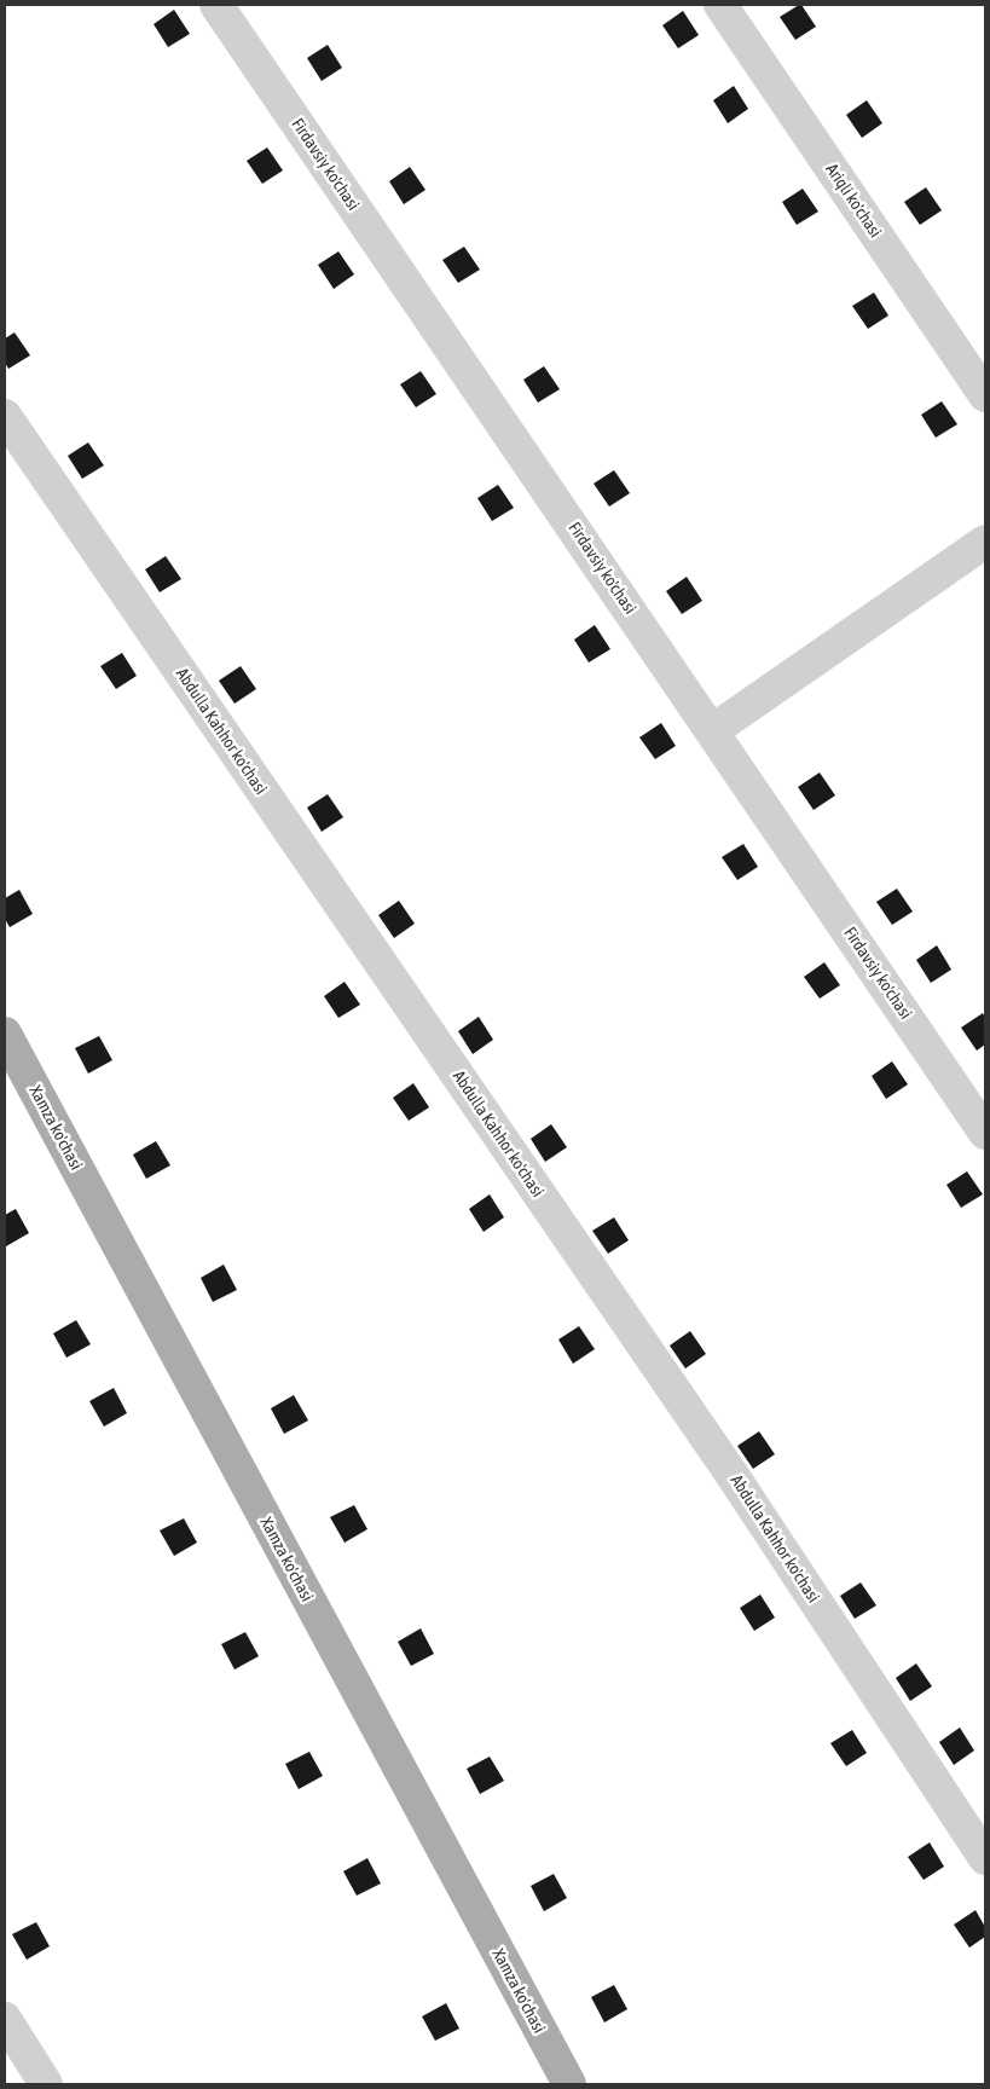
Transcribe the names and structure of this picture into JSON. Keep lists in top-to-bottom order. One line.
{"streets":{"main road":["Xamza ko'chasi"],"street":["Firdavsiy ko'chasi","Ariqli ko'chasi","Abdulla Kahhor ko'chasi"]}}
